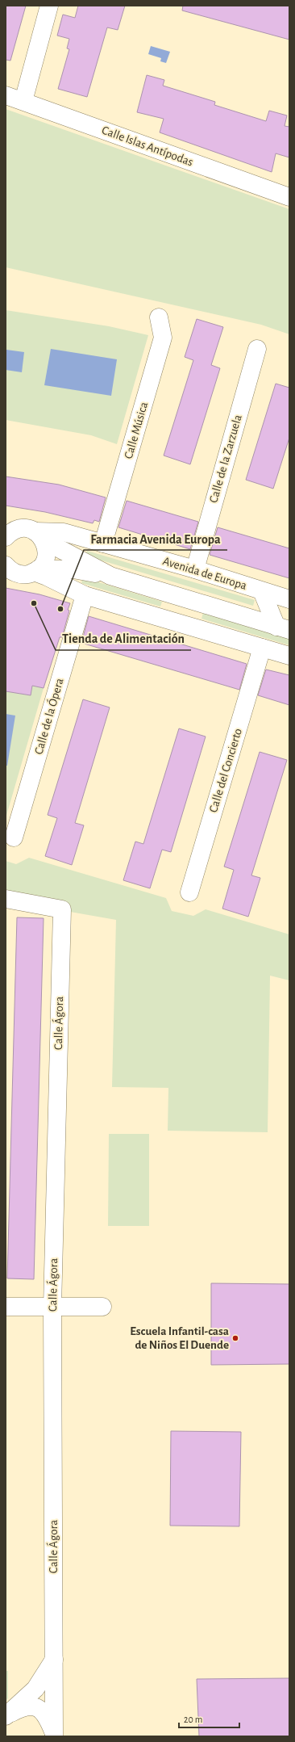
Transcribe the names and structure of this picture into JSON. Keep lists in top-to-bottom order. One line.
{"streets":{"street":["Calle Islas Antípodas","Calle Música","Calle de la Zarzuela","Avenida de Europa","Calle de la Ópera","Calle del Concierto","Calle Ágora"]},"crossings":[["Calle Música","Avenida de Europa"],["Calle de la Zarzuela","Avenida de Europa"]],"places":["Tienda de Alimentación","Farmacia Avenida Europa","Escuela Infantil-casa de Niños El Duende"],"scale_bar":"20 m"}
